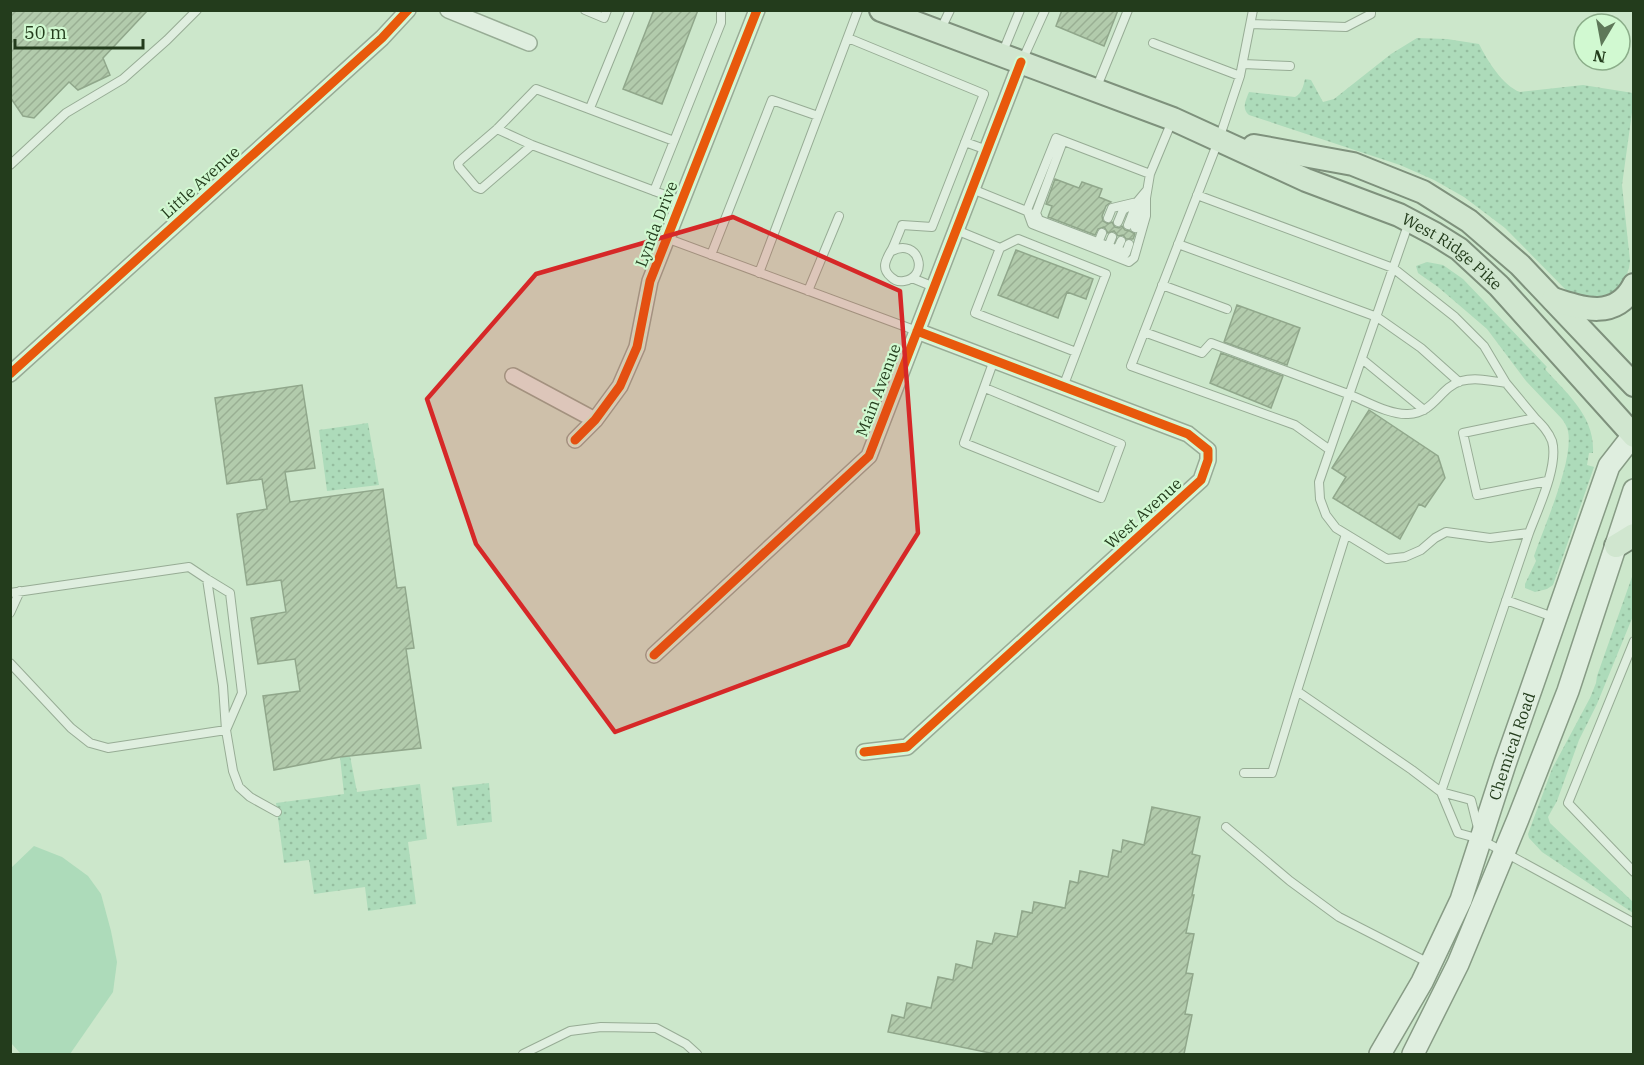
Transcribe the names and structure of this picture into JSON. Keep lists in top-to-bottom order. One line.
{"streets":{"main road":["West Ridge Pike","Chemical Road"],"street":["Little Avenue","Lynda Drive","Main Avenue","West Avenue"]},"crossings":[["West Ridge Pike","Main Avenue"],["West Ridge Pike","Chemical Road"],["Main Avenue","West Avenue"]],"scale_bar":"50 m","north":"bottom"}
